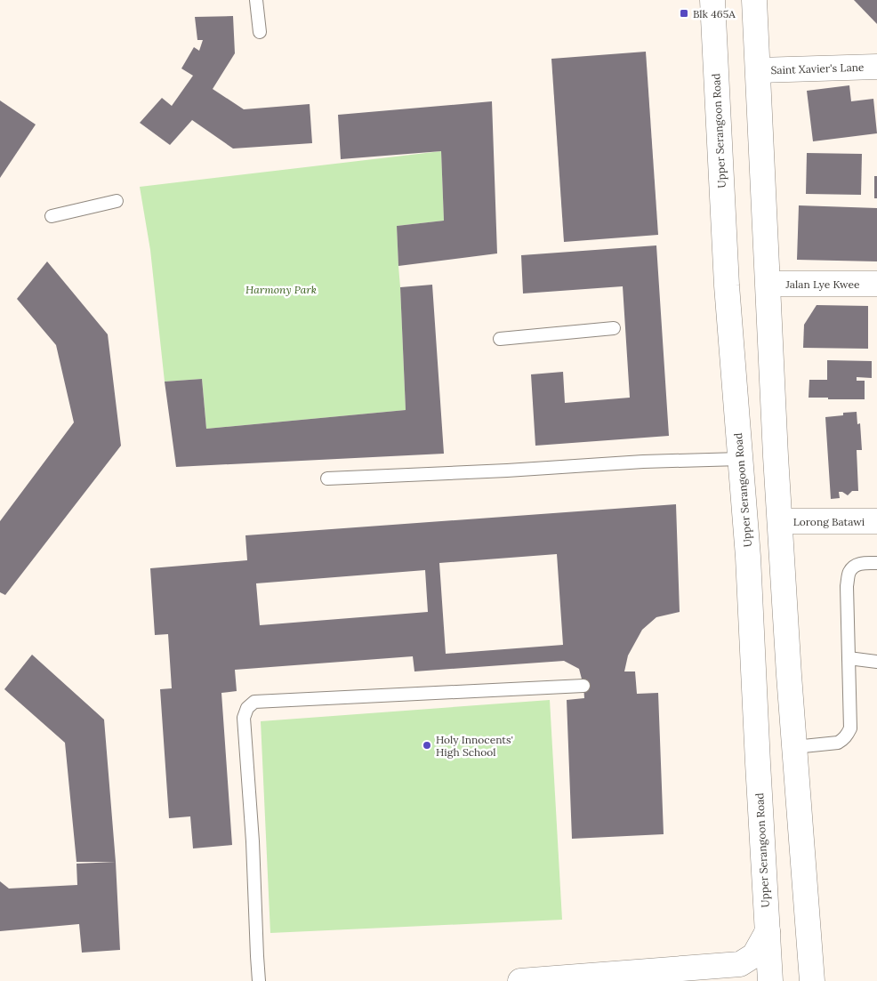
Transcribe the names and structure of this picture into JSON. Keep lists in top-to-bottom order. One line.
{"streets":{"main road":["Saint Xavier's Lane","Upper Serangoon Road","Jalan Lye Kwee","Lorong Batawi"]},"parks":["Harmony Park"],"places":{"transit":["Blk 465A"],"other":["Holy Innocents' High School"]}}
